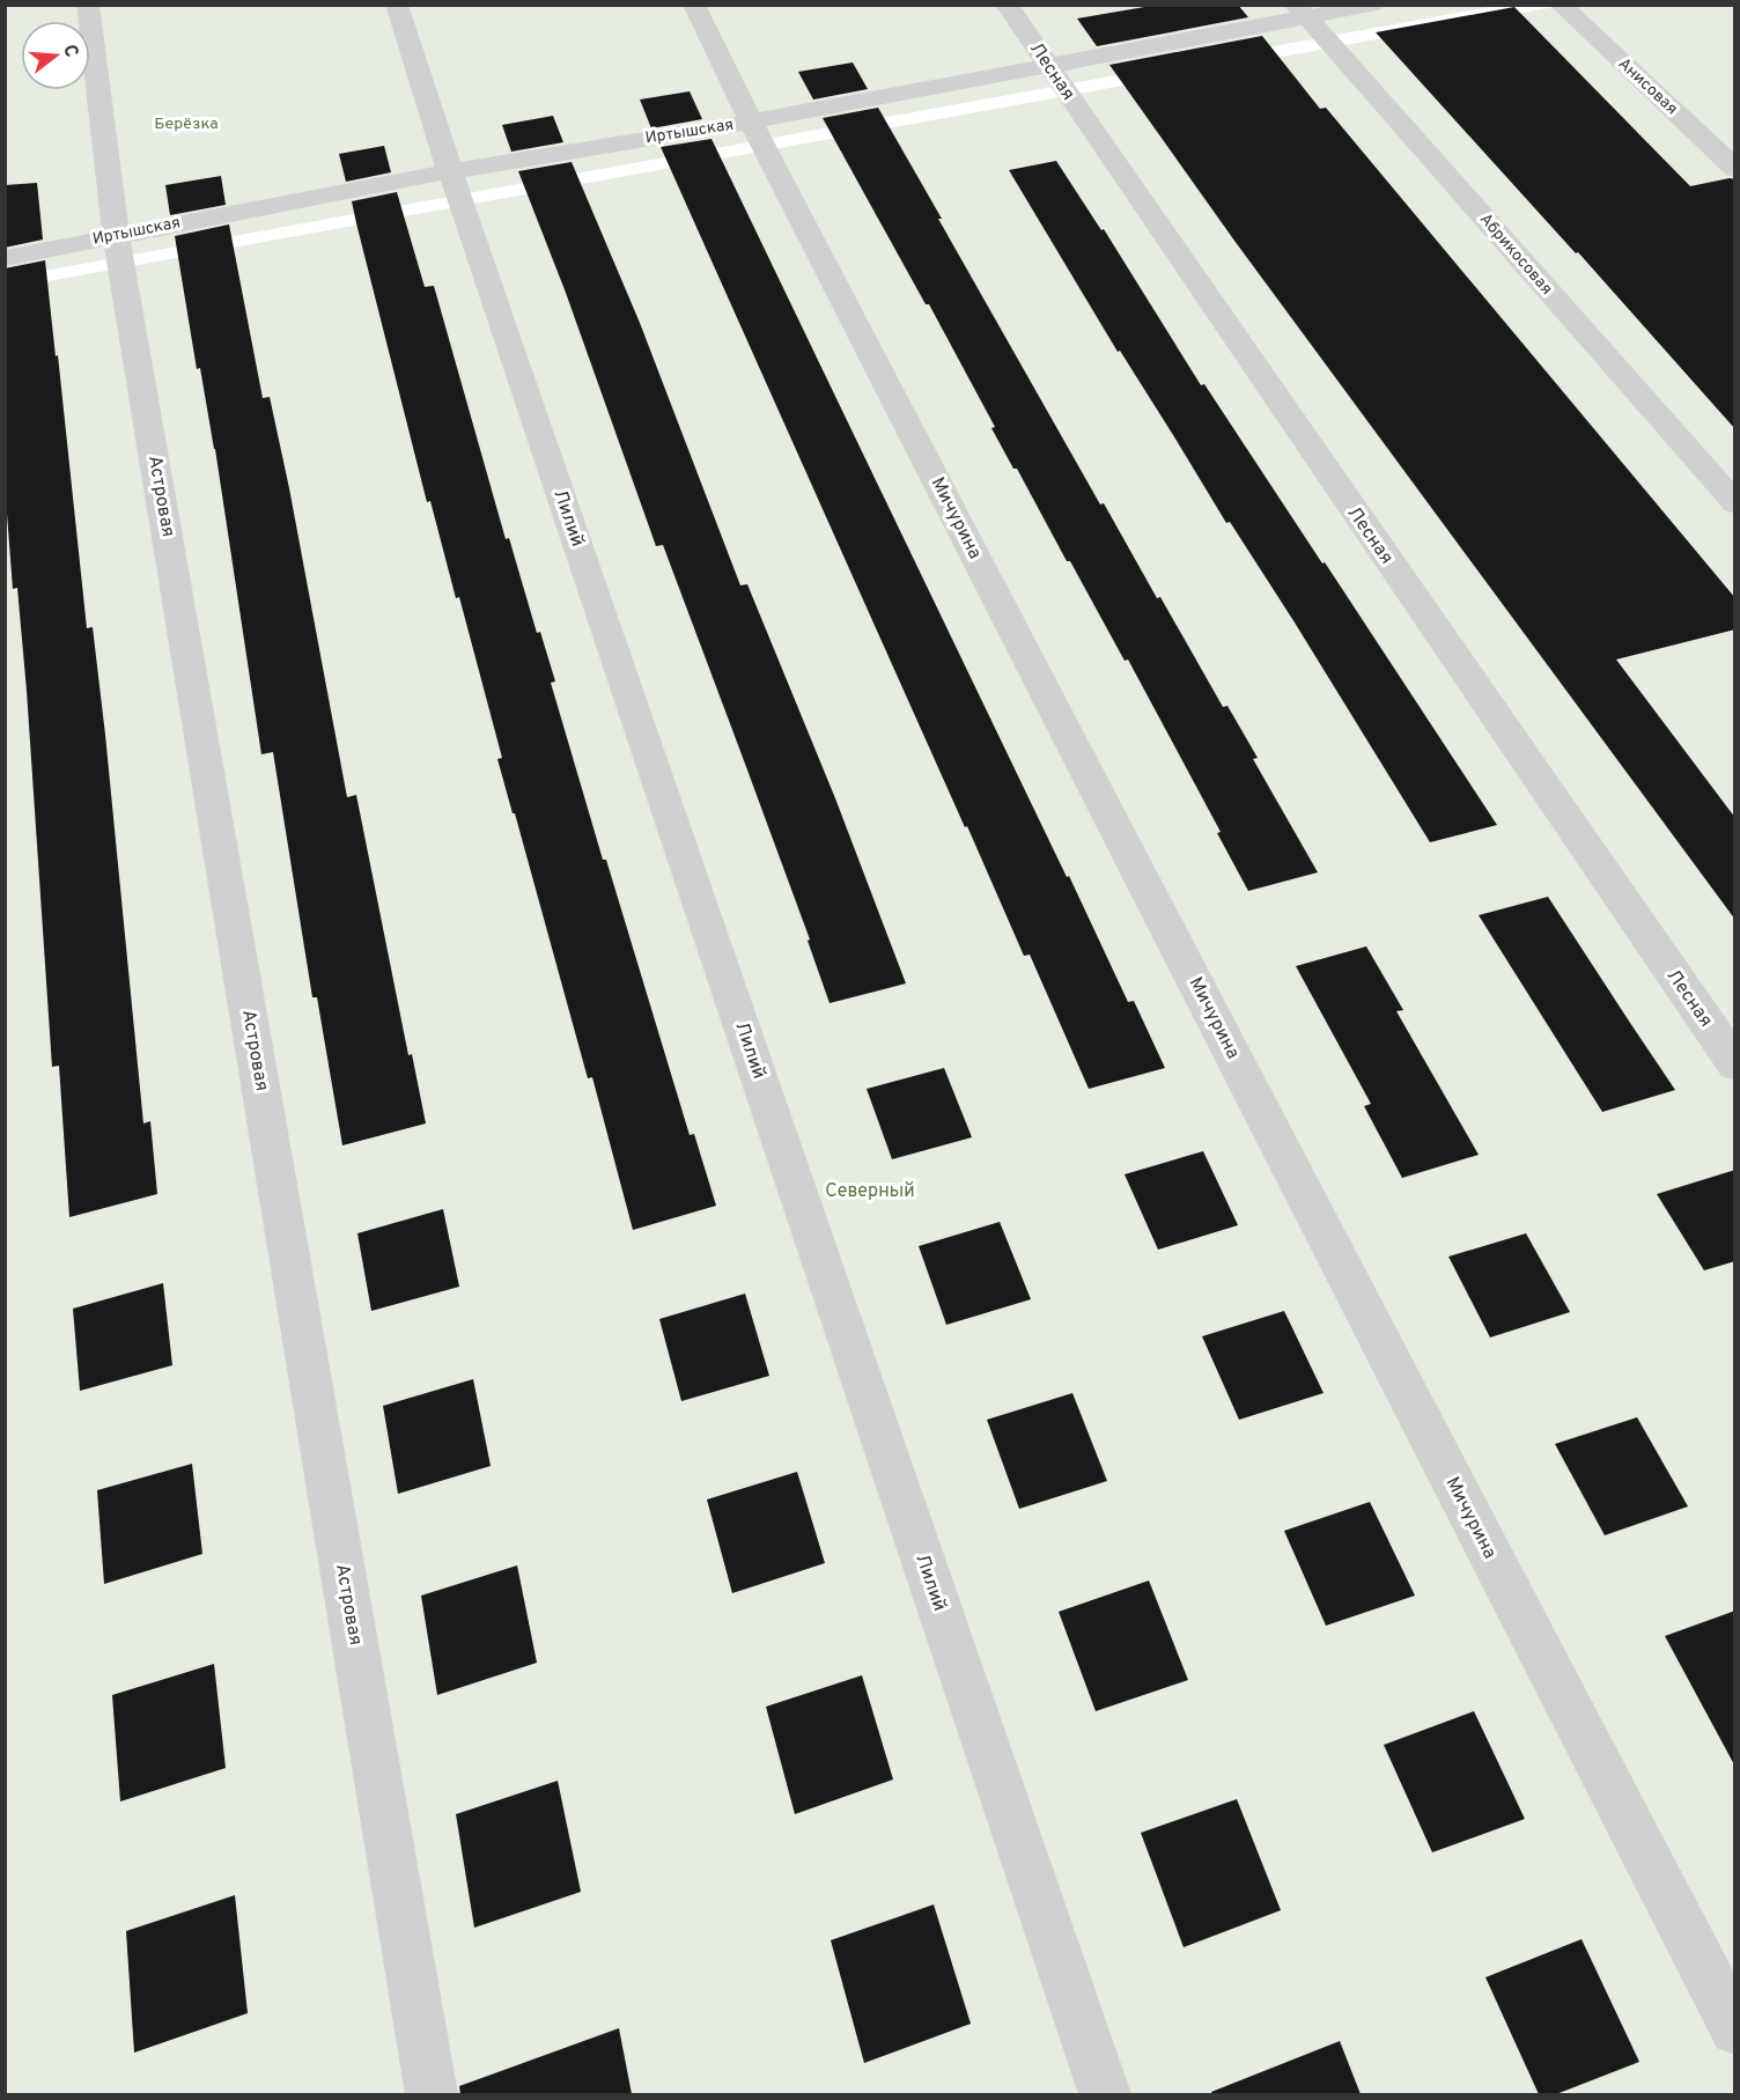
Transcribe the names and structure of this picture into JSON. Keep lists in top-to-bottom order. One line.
{"streets":{"street":["Лесная","Анисовая","Иртышская","Абрикосовая","Астровая","Лилий","Мичурина"]},"crossings":[["Лесная","Иртышская"],["Иртышская","Абрикосовая"],["Иртышская","Астровая"],["Иртышская","Лилий"],["Иртышская","Мичурина"]],"parks":["Берёзка","Северный"],"north":"right"}
